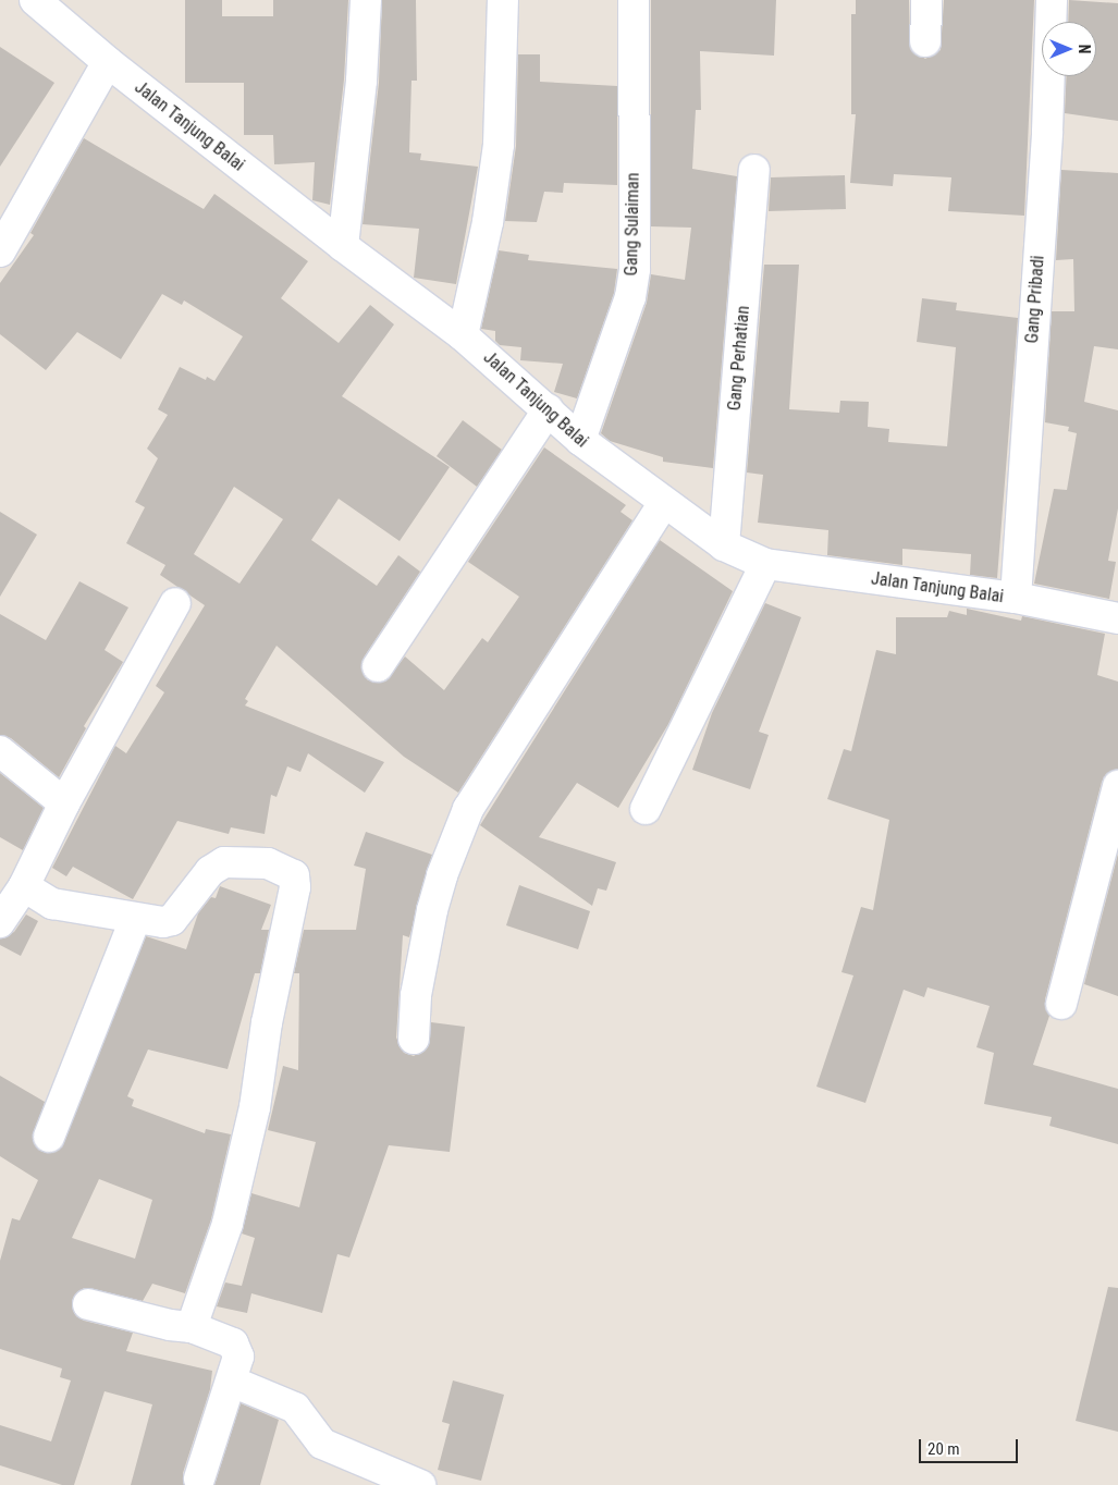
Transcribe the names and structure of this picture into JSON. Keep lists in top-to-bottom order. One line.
{"streets":{"street":["Jalan Tanjung Balai","Gang Sulaiman","Gang Pribadi","Gang Perhatian"]},"crossings":[["Jalan Tanjung Balai","Gang Sulaiman"],["Jalan Tanjung Balai","Gang Pribadi"],["Jalan Tanjung Balai","Gang Perhatian"]],"scale_bar":"20 m","north":"right"}
